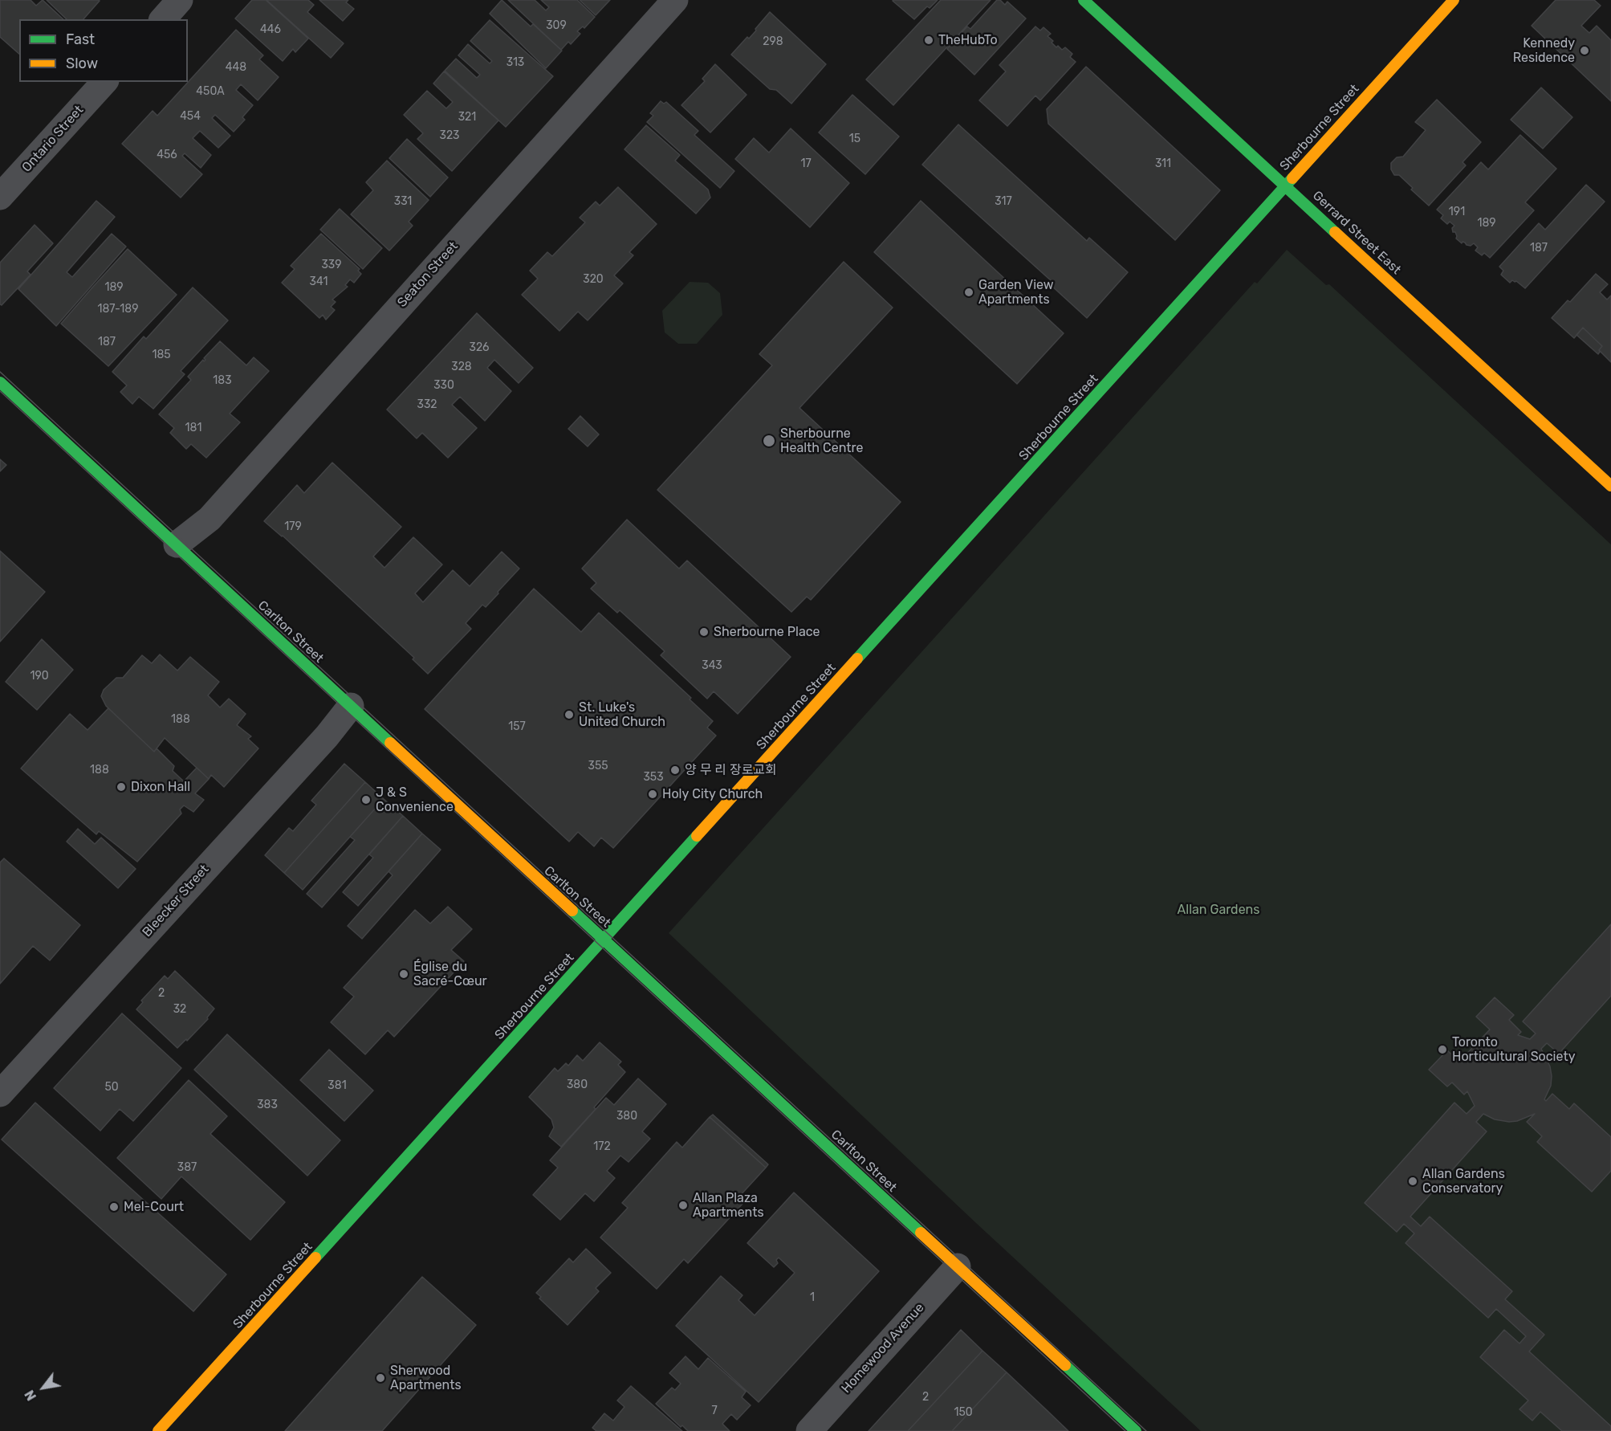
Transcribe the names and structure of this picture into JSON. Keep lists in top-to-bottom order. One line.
{"streets":{"street":["Sherbourne Street","Ontario Street","Gerrard Street East","Seaton Street","Carlton Street","Bleecker Street","Homewood Avenue"]},"crossings":[["Sherbourne Street","Gerrard Street East"],["Sherbourne Street","Carlton Street"],["Seaton Street","Carlton Street"],["Carlton Street","Bleecker Street"],["Carlton Street","Homewood Avenue"]],"parks":["Allan Gardens"],"places":["TheHubTo","Kennedy Residence","Garden View Apartments","Sherbourne Health Centre","Sherbourne Place","St. Luke's United Church","양 무 리 장로교회","Dixon Hall","Holy City Church","J & S Convenience","Église du Sacré-Cœur","Toronto Horticultural Society","Allan Gardens Conservatory","Allan Plaza Apartments","Mel-Court","Sherwood Apartments"],"house_numbers":["309","446","298","313","448","450A","454","321","323","15","456","17","311","331","317","191","189","187","339","320","341","189","187-189","187","326","185","328","183","330","332","181","179","343","190","188","157","355","188","353","2","32","380","381","50","383","380","172","387","1","2","7","150"],"legend":["Fast","Slow"],"north":"bottom left"}
